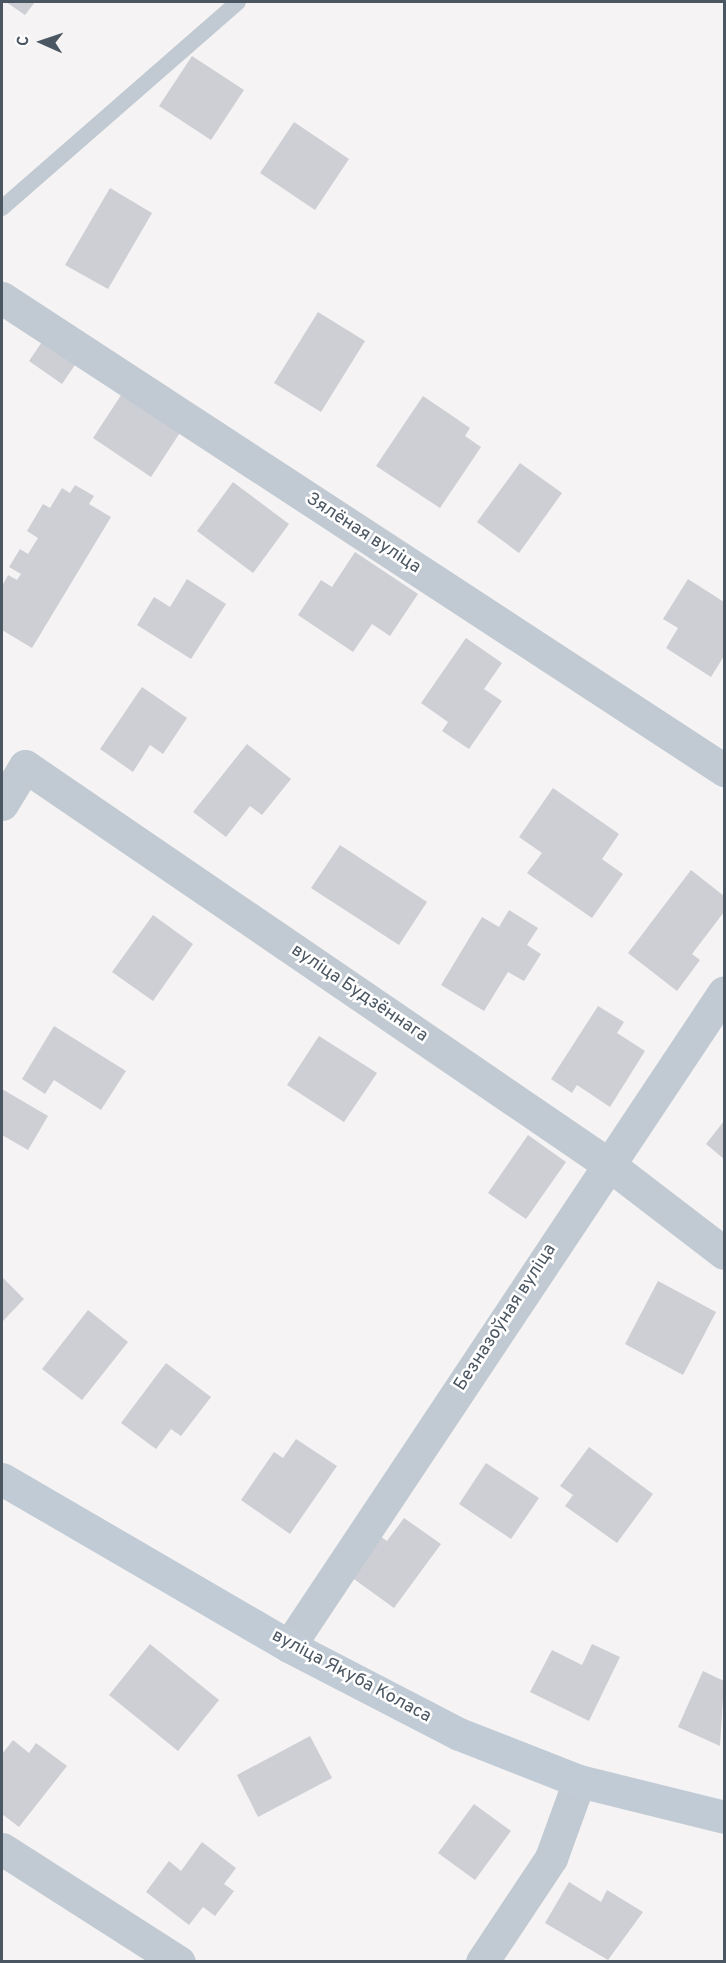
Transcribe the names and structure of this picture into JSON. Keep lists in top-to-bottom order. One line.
{"streets":{"main road":["вуліца Якуба Коласа"],"street":["Зялёная вуліца","вуліца Будзённага","Безназоўная вуліца"]},"crossings":[["вуліца Будзённага","Безназоўная вуліца"],["Безназоўная вуліца","вуліца Якуба Коласа"]],"north":"left"}
